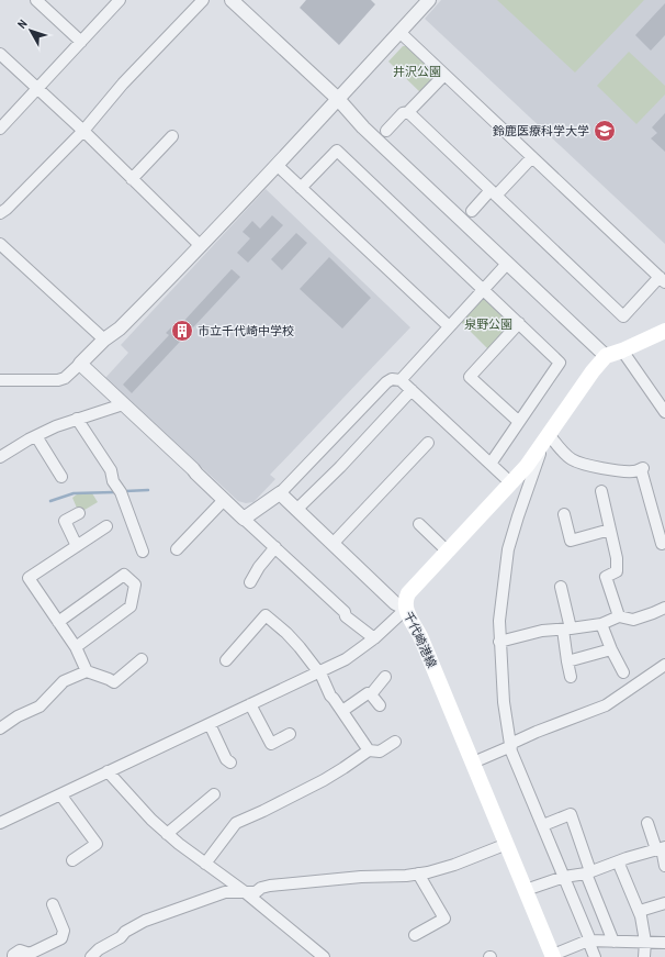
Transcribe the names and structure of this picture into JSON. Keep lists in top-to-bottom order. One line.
{"streets":{"main road":["千代崎港線"]},"parks":["井沢公園","泉野公園"],"places":{"school or university":["鈴鹿医療科学大学"],"building":["市立千代崎中学校"]},"north":"top left"}
